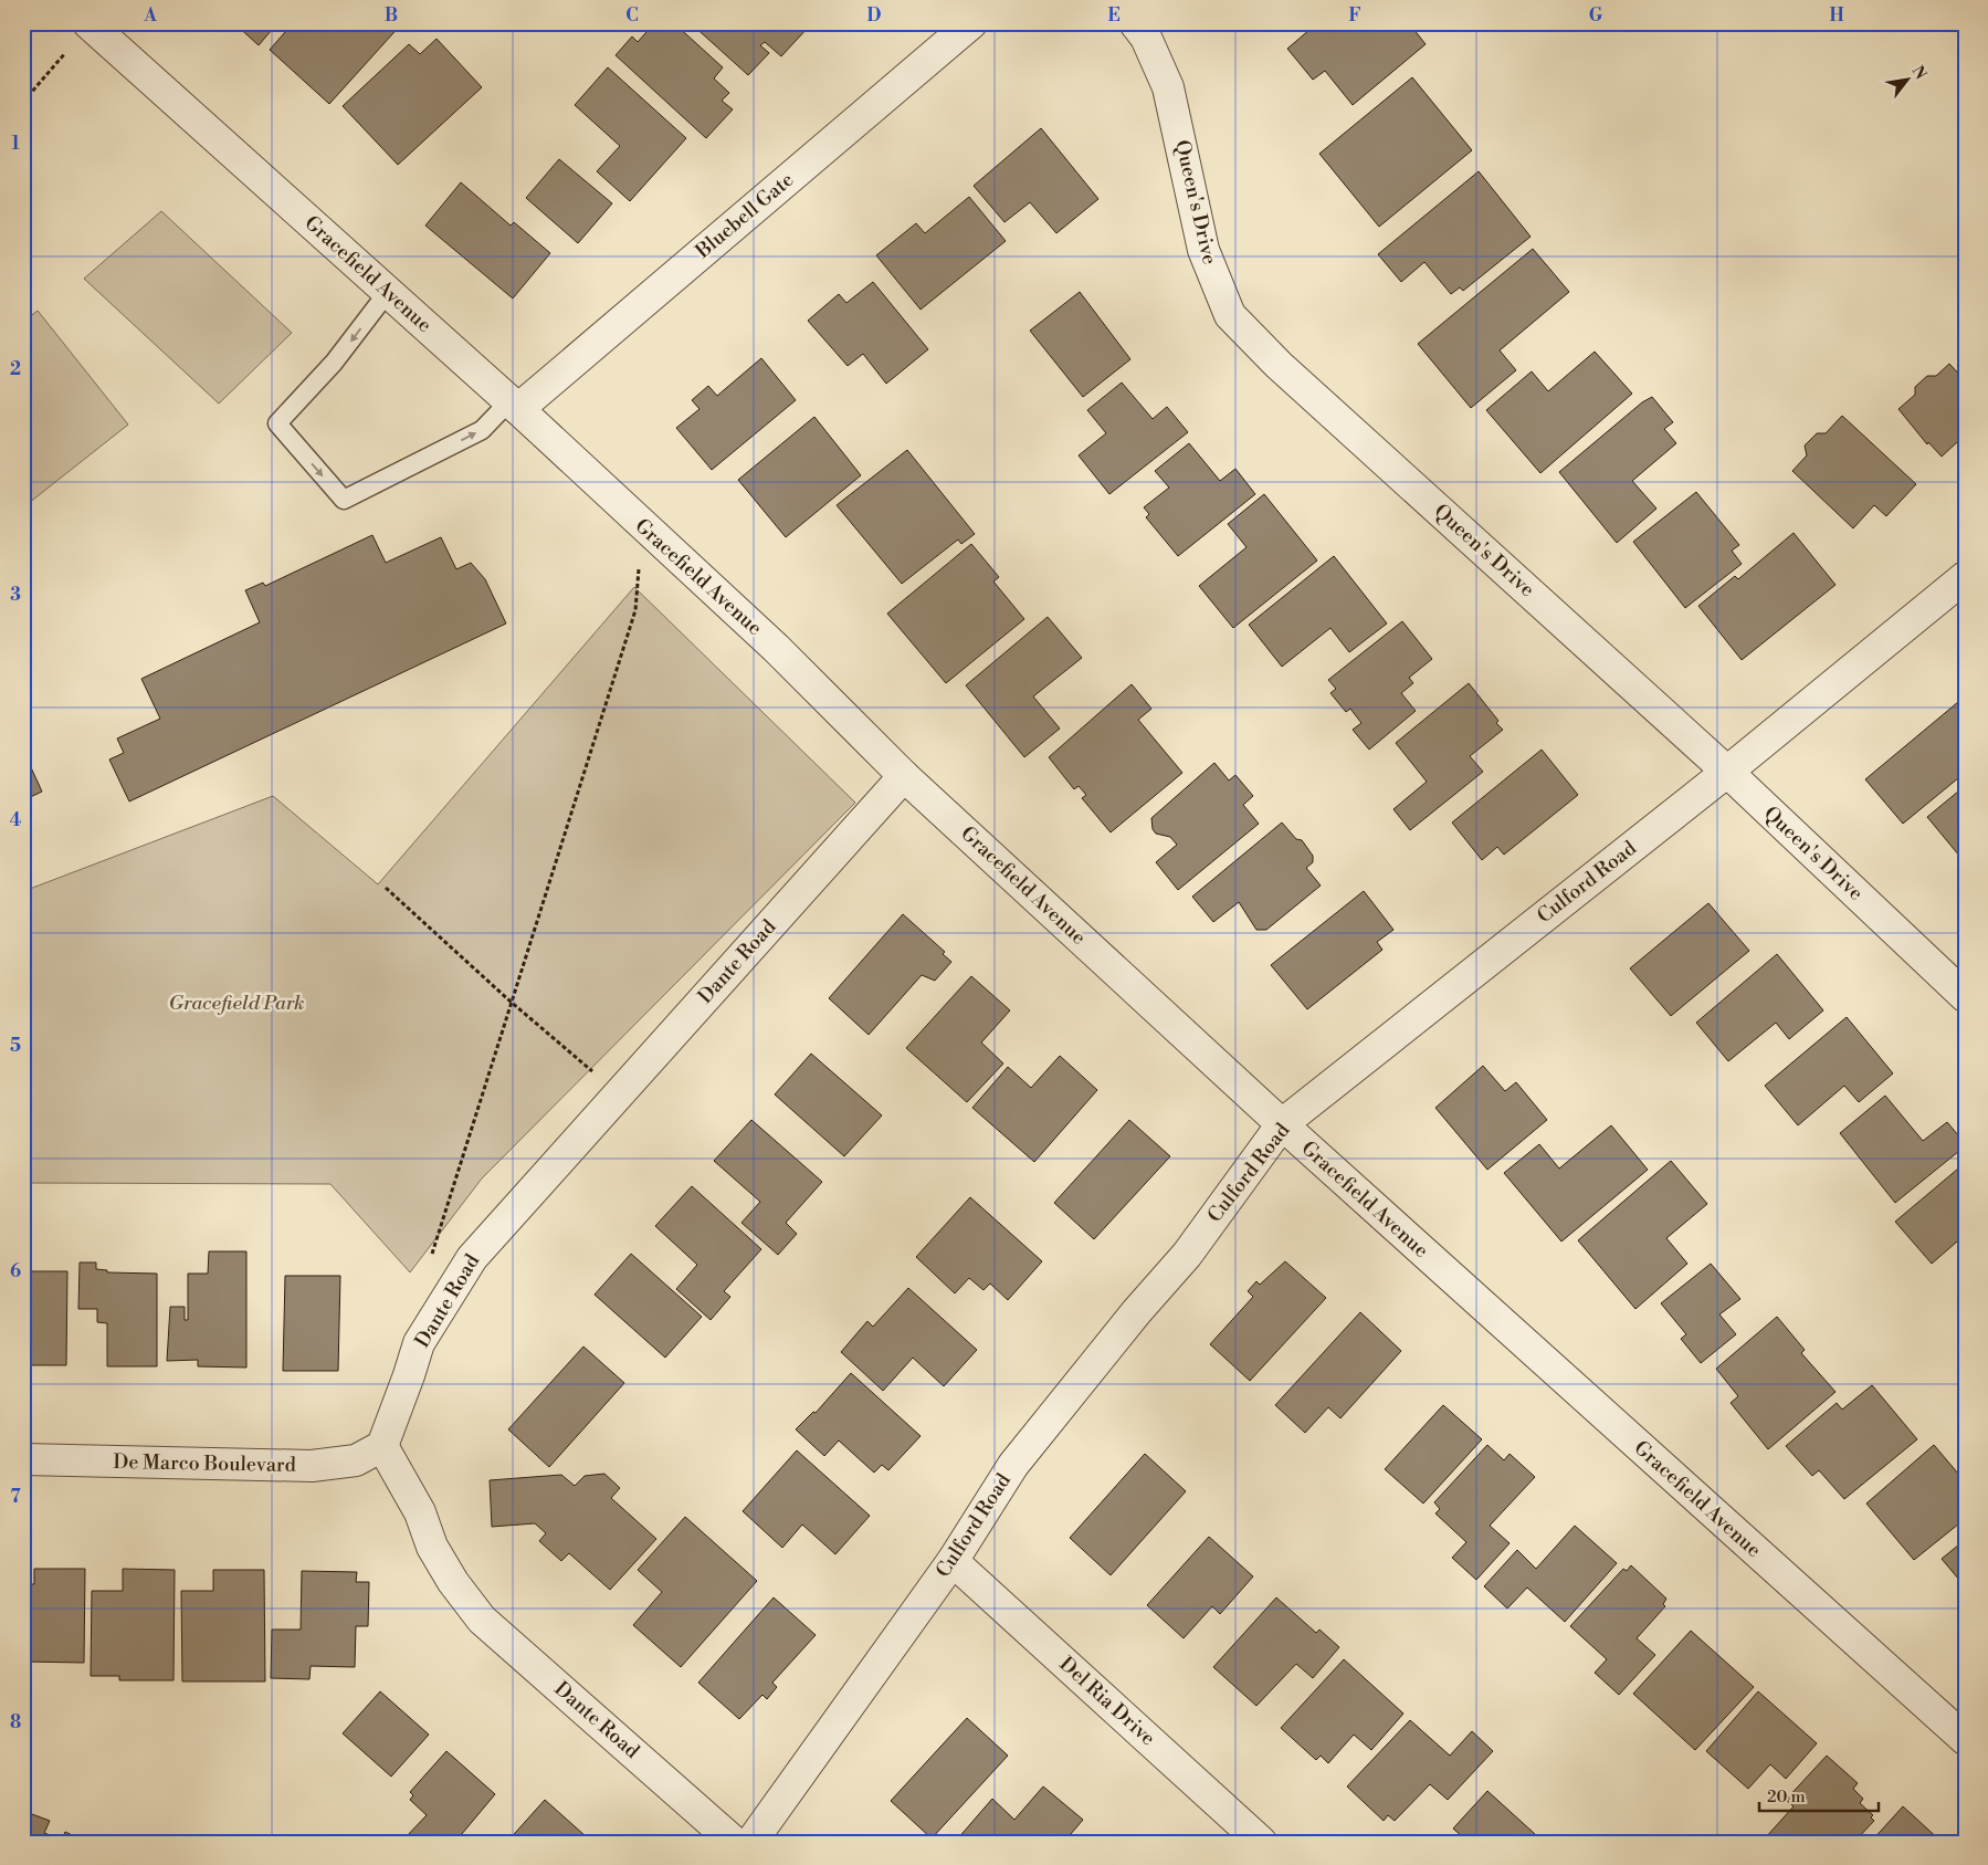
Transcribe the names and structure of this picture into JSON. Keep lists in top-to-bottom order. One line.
{"streets":{"street":["Queen's Drive","Bluebell Gate","Gracefield Avenue","Culford Road","Dante Road","De Marco Boulevard","Del Ria Drive"]},"crossings":[["Queen's Drive","Culford Road"],["Bluebell Gate","Gracefield Avenue"],["Gracefield Avenue","Culford Road"],["Gracefield Avenue","Dante Road"],["Culford Road","Del Ria Drive"],["Dante Road","De Marco Boulevard"]],"parks":["Gracefield Park"],"scale_bar":"20 m","north":"top right","grid":{"columns":["A","B","C","D","E","F","G","H"],"rows":["1","2","3","4","5","6","7","8"]}}
